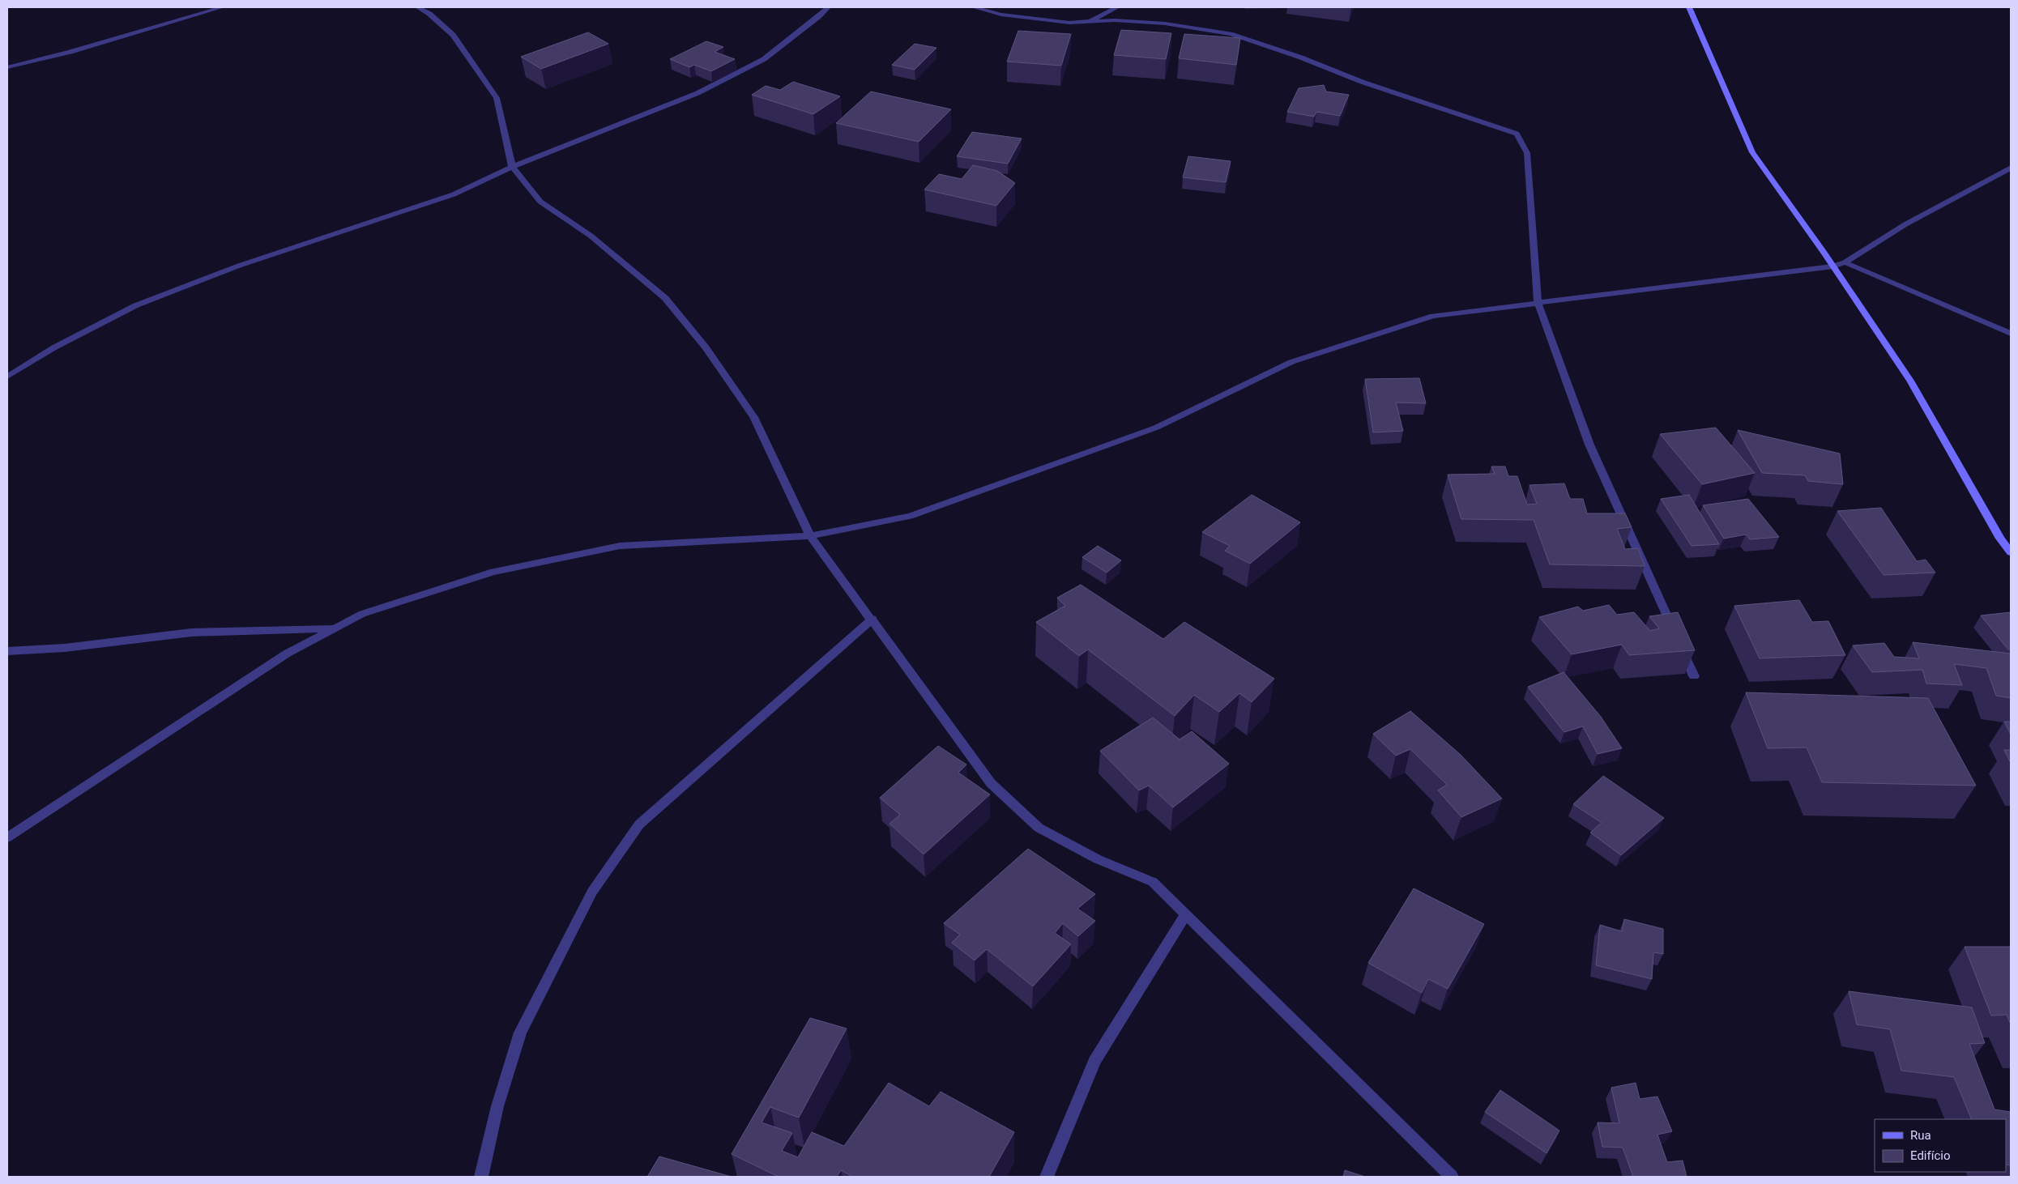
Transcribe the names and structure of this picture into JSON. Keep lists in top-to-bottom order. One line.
{"legend":["Rua","Edifício"]}
